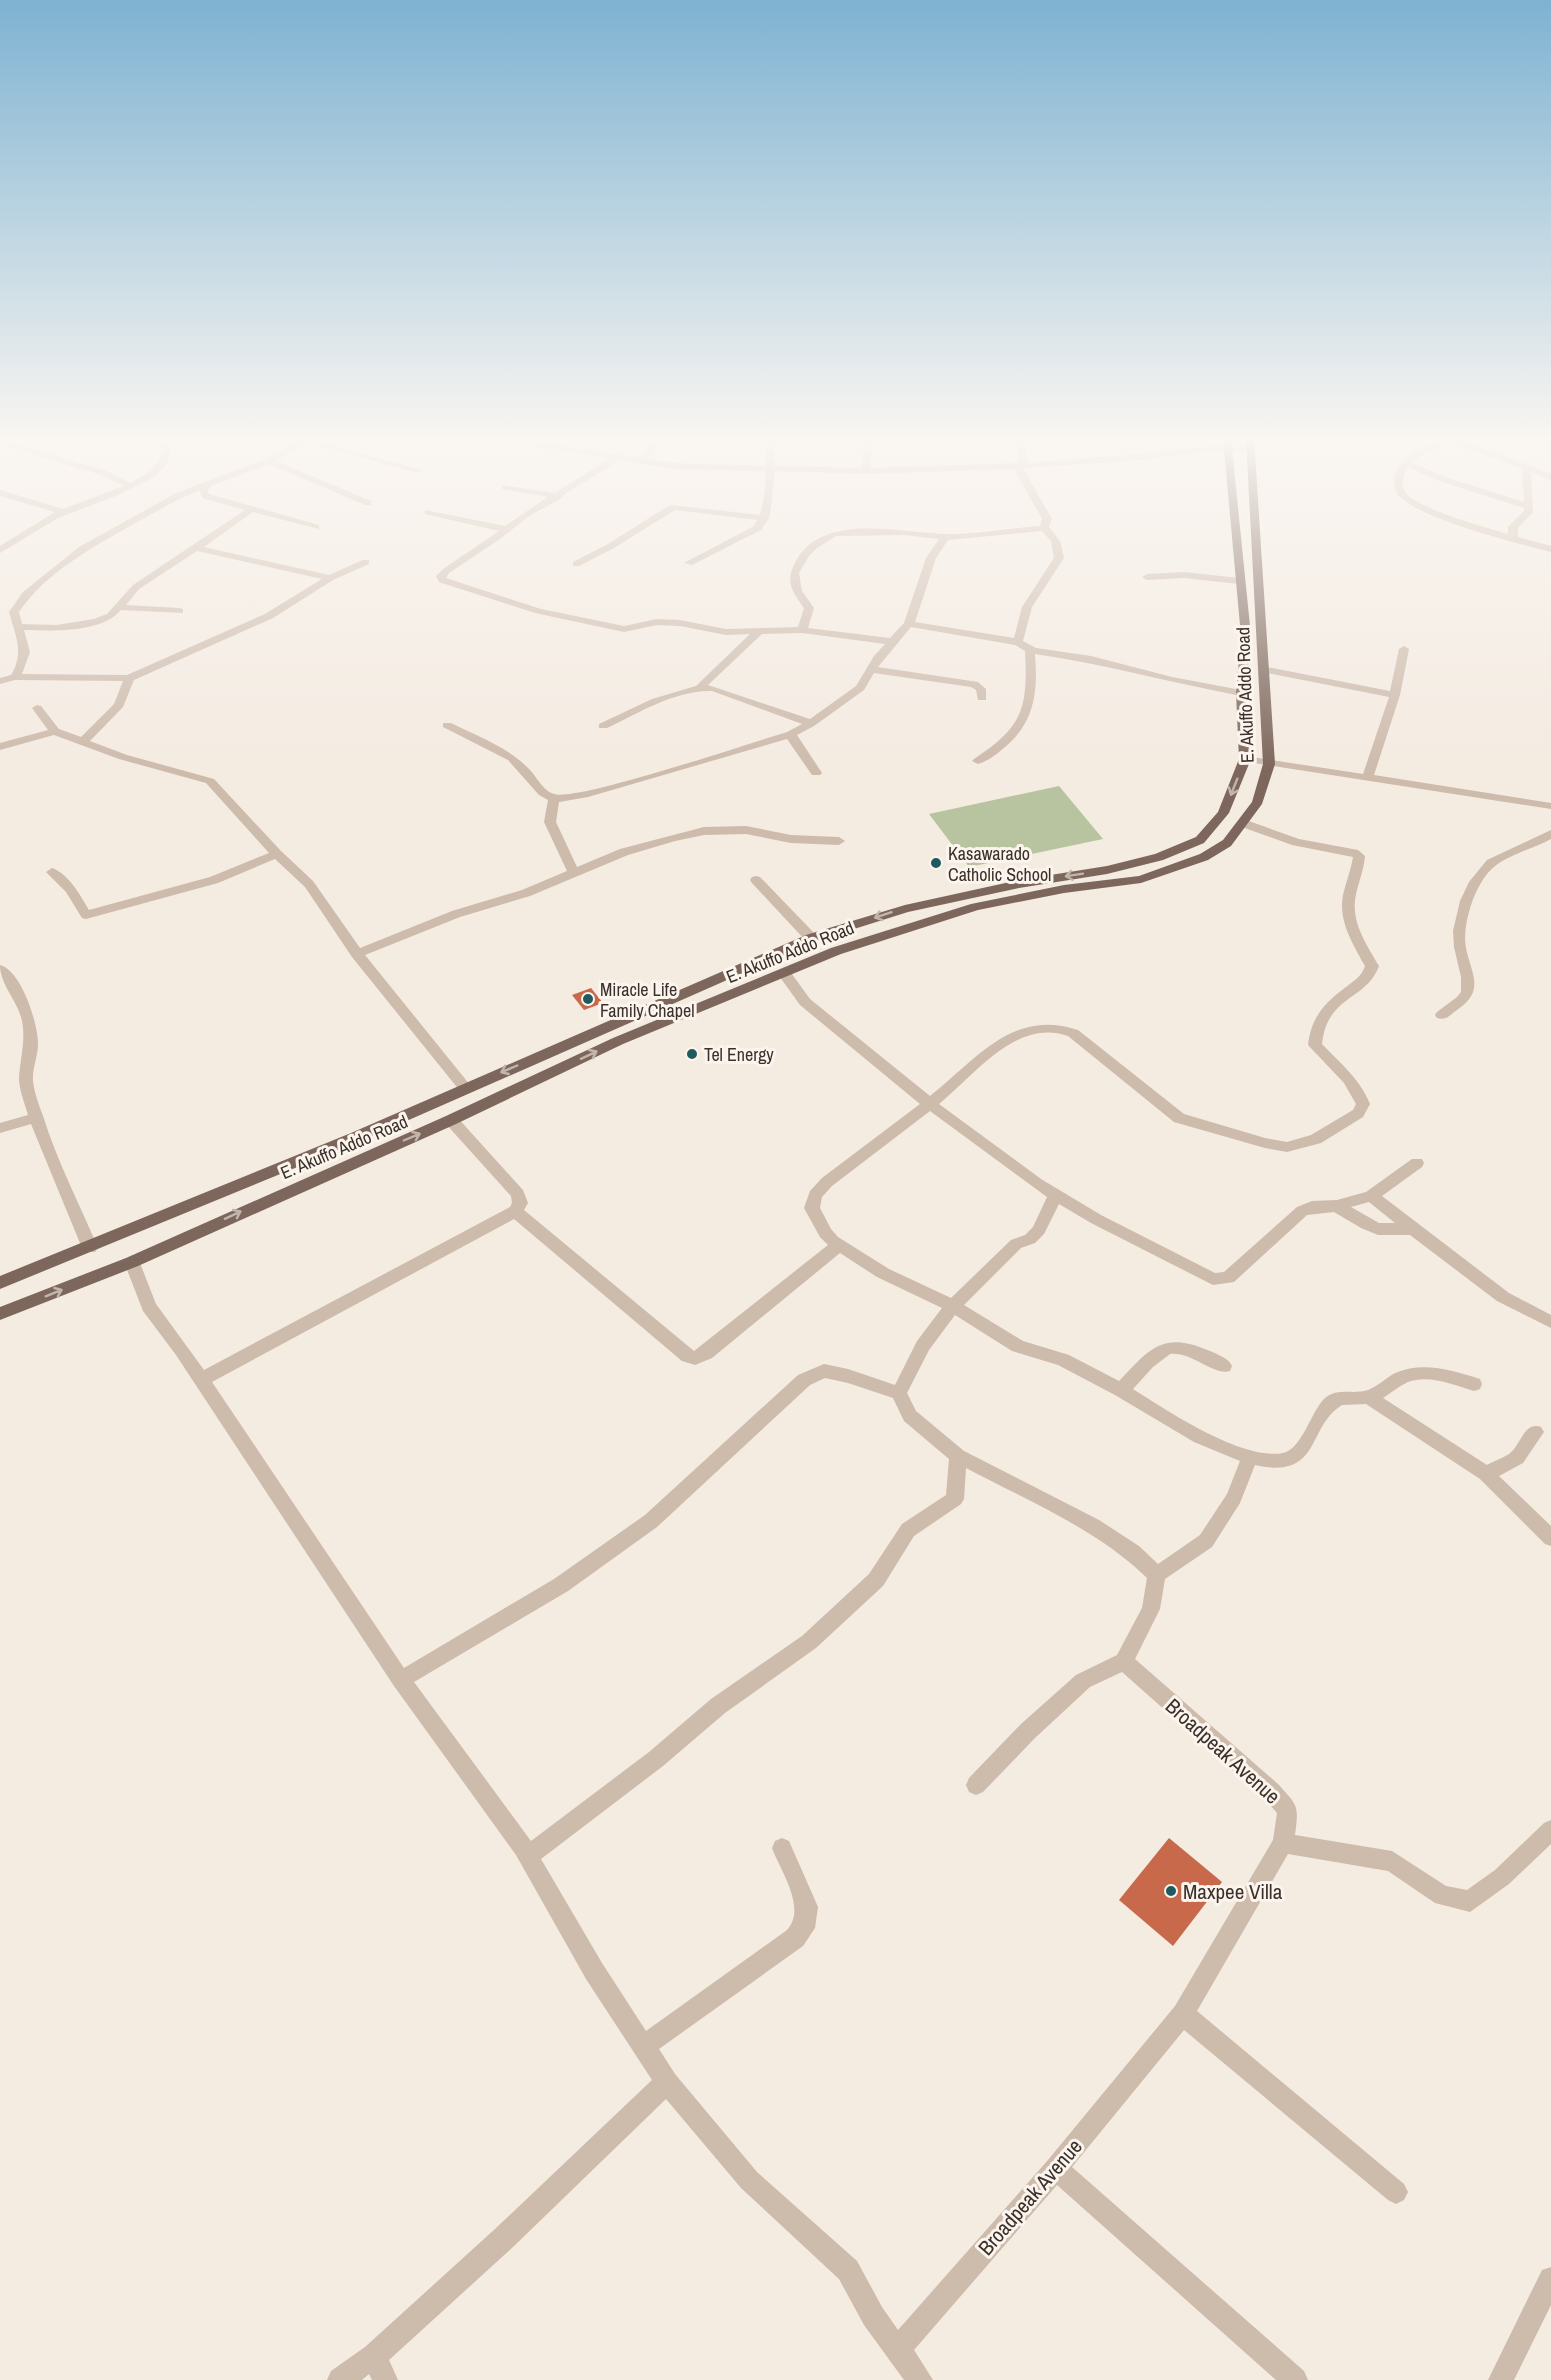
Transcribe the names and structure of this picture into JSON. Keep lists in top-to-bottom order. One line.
{"streets":{"main road":["E. Akuffo Addo Road"],"street":["Broadpeak Avenue"]},"places":["Kasawarado Catholic School","Miracle Life Family Chapel","Tel Energy","Maxpee Villa"]}
